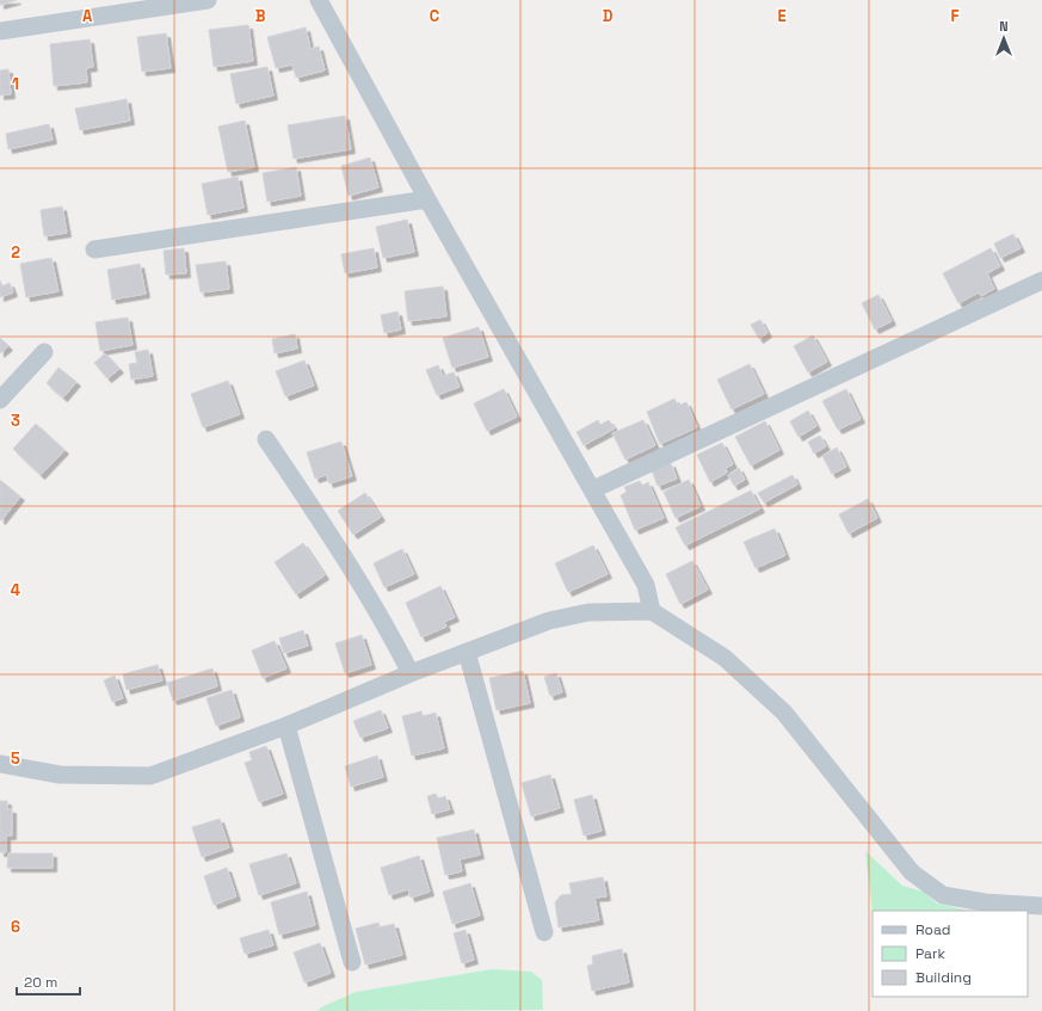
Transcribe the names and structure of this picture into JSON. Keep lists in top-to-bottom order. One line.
{"legend":["Road","Park","Building"],"scale_bar":"20 m","north":"top","grid":{"columns":["A","B","C","D","E","F"],"rows":["1","2","3","4","5","6"]}}
